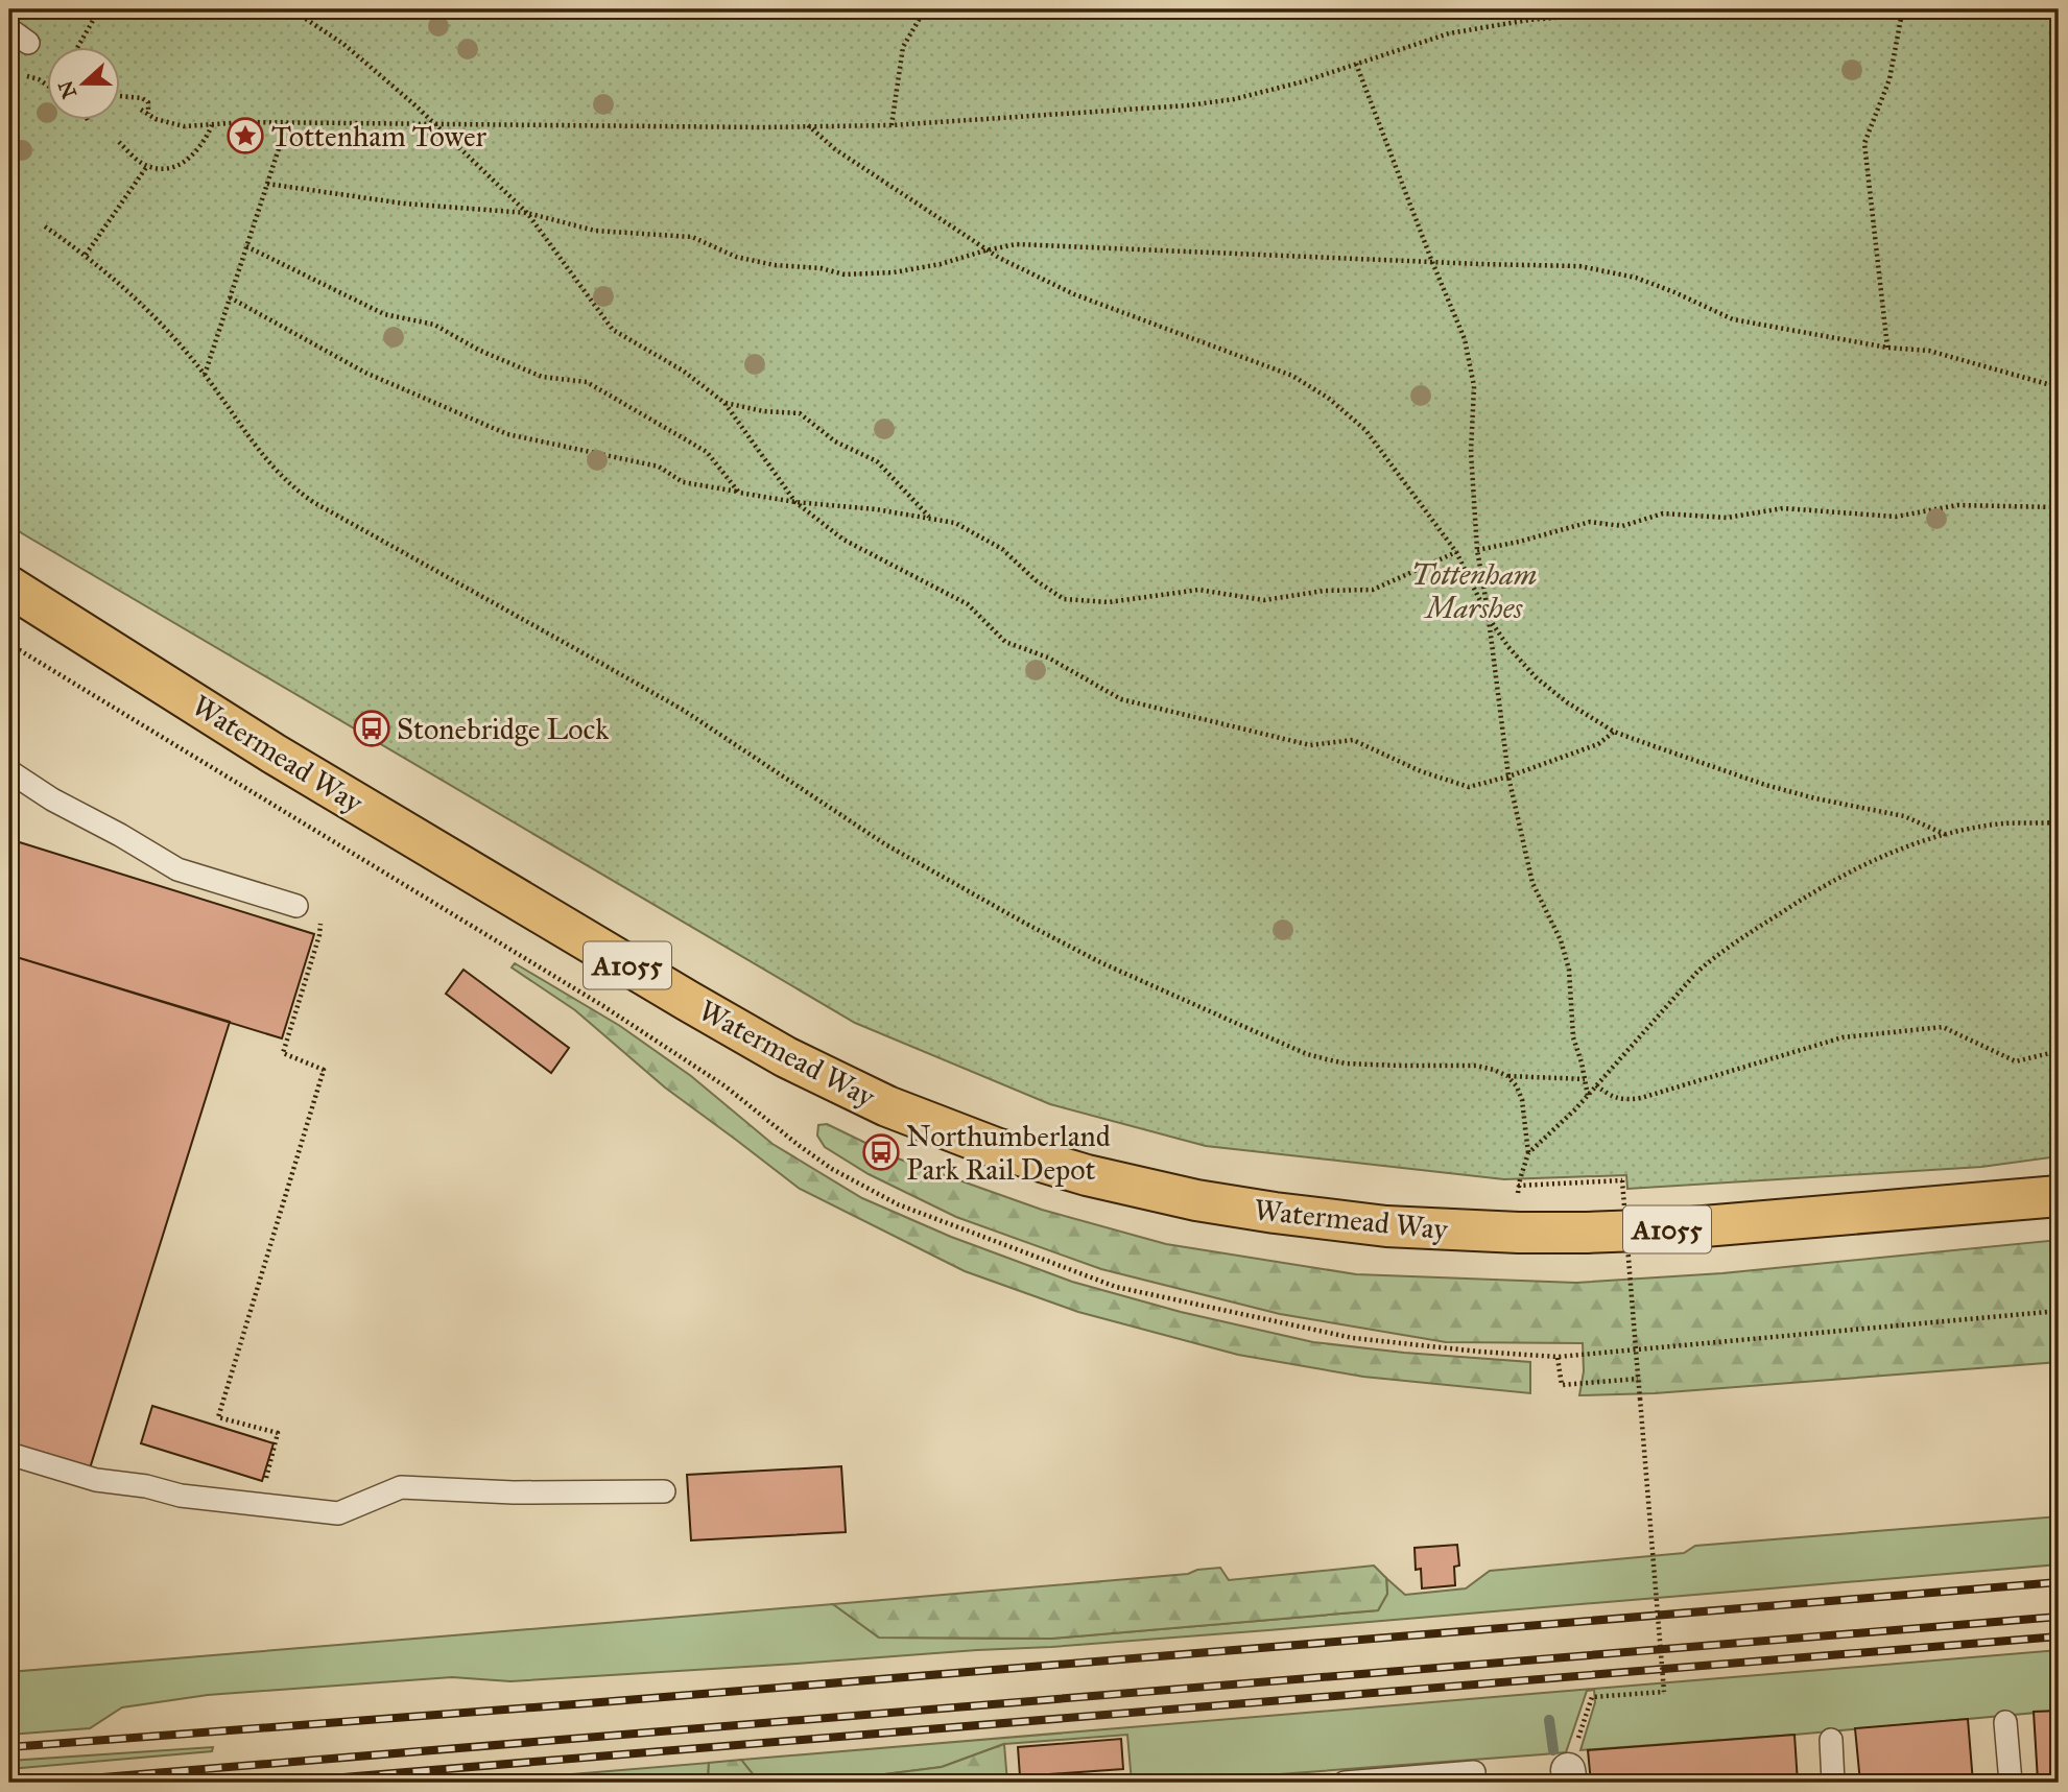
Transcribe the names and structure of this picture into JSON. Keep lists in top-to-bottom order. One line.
{"streets":{"main road":["Watermead Way","A1055"]},"parks":["Tottenham Marshes"],"places":{"place":["Tottenham Tower"],"bus stop":["Stonebridge Lock","Northumberland Park Rail Depot"]},"north":"left"}
